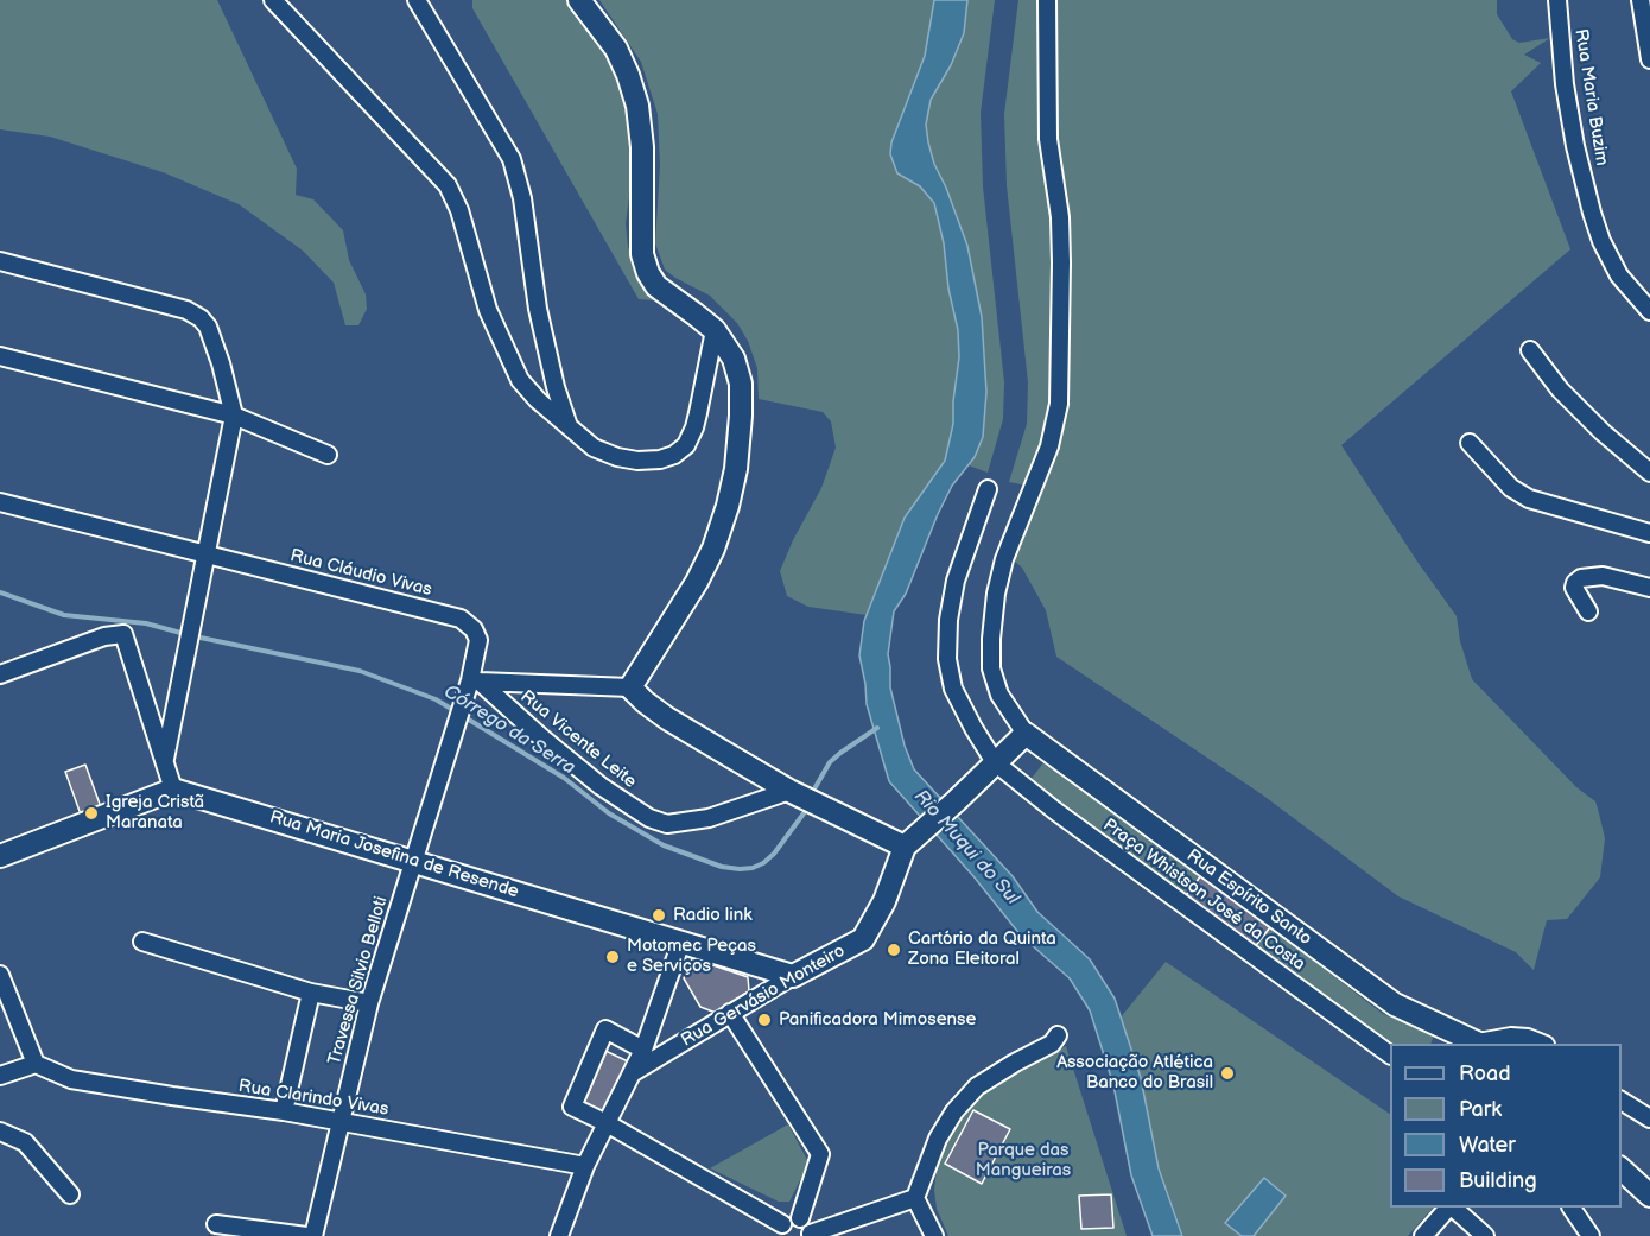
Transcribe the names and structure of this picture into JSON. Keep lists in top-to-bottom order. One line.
{"streets":{"main road":["Rua Maria Josefina de Resende","Rua Espírito Santo","Rua Gervásio Monteiro"],"street":["Rua Maria Buzim","Rua Cláudio Vivas","Rua Vicente Leite","Praça Whistson José da Costa","Travessa Silvio Belloti","Rua Clarindo Vivas"]},"crossings":[["Rua Cláudio Vivas","Rua Vicente Leite"],["Rua Cláudio Vivas","Rua Maria Josefina de Resende"],["Rua Cláudio Vivas","Travessa Silvio Belloti"],["Rua Maria Josefina de Resende","Travessa Silvio Belloti"],["Rua Maria Josefina de Resende","Rua Gervásio Monteiro"],["Travessa Silvio Belloti","Rua Clarindo Vivas"]],"water":["Córrego da Serra","Rio Muqui do Sul"],"parks":["Parque das Mangueiras"],"places":["Igreja Cristã Maranata","Radio link","Cartório da Quinta Zona Eleitoral","Motomec Peças e Serviços","Panificadora Mimosense","Associação Atlética Banco do Brasil"],"legend":["Road","Park","Water","Building"]}
